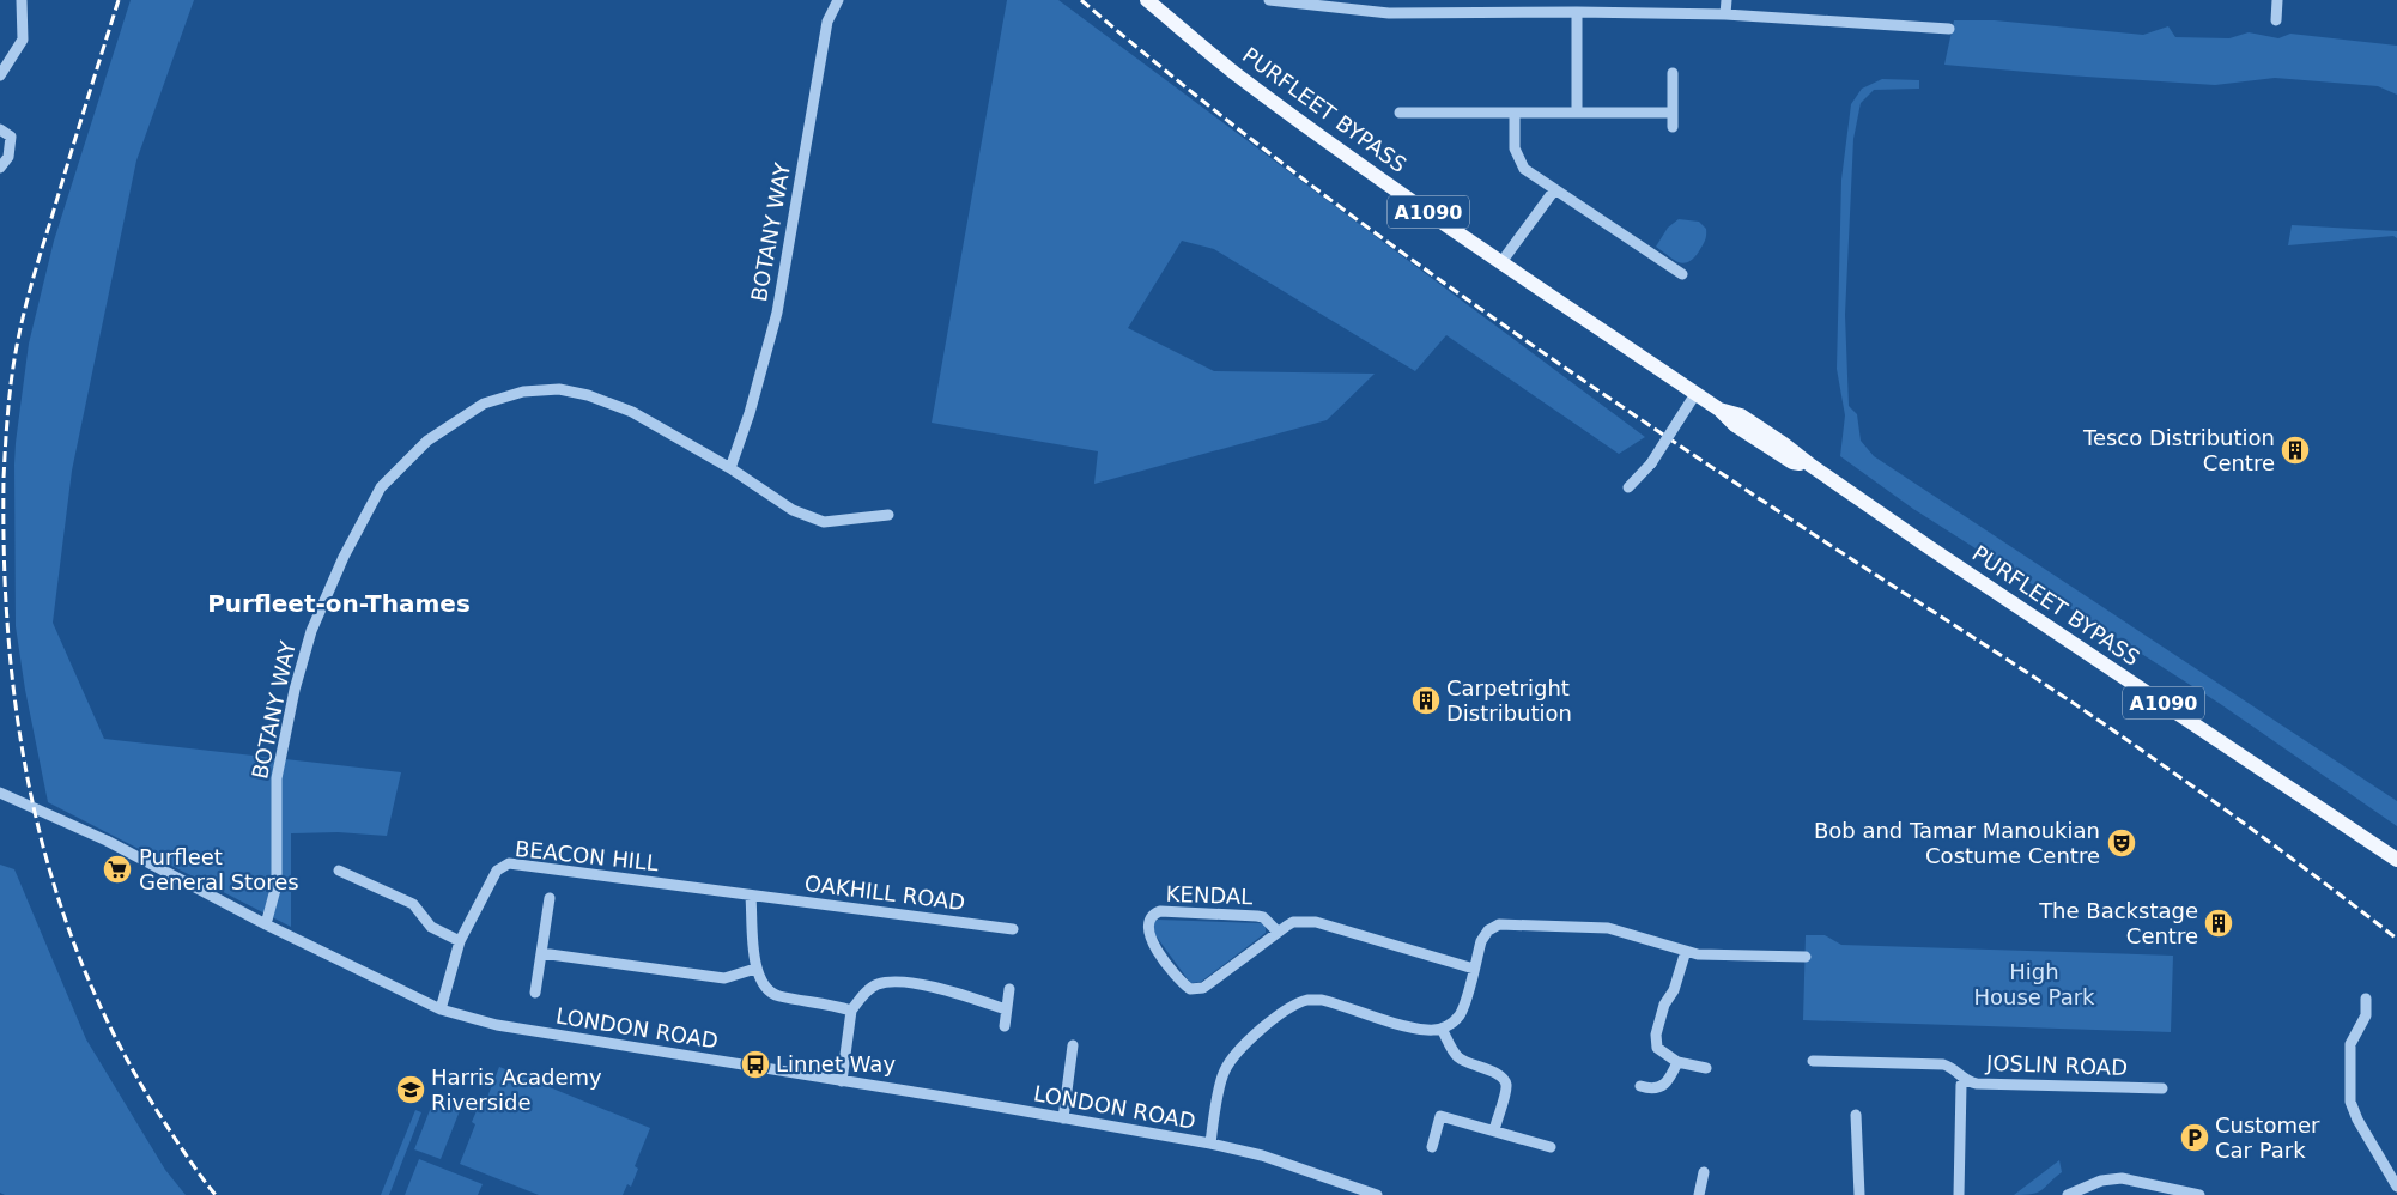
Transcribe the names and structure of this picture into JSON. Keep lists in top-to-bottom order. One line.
{"streets":{"main road":["PURFLEET BYPASS","A1090"],"street":["BOTANY WAY","BEACON HILL","OAKHILL ROAD","KENDAL","LONDON ROAD","JOSLIN ROAD"]},"crossings":[["BOTANY WAY","LONDON ROAD"],["BEACON HILL","OAKHILL ROAD"],["BEACON HILL","LONDON ROAD"]],"districts":["Purfleet-on-Thames"],"parks":["High House Park"],"places":{"building":["Tesco Distribution Centre","Carpetright Distribution","The Backstage Centre"],"theatre":["Bob and Tamar Manoukian Costume Centre"],"supermarket":["Purfleet General Stores"],"bus stop":["Linnet Way"],"school or university":["Harris Academy Riverside"],"parking":["Customer Car Park"]}}
